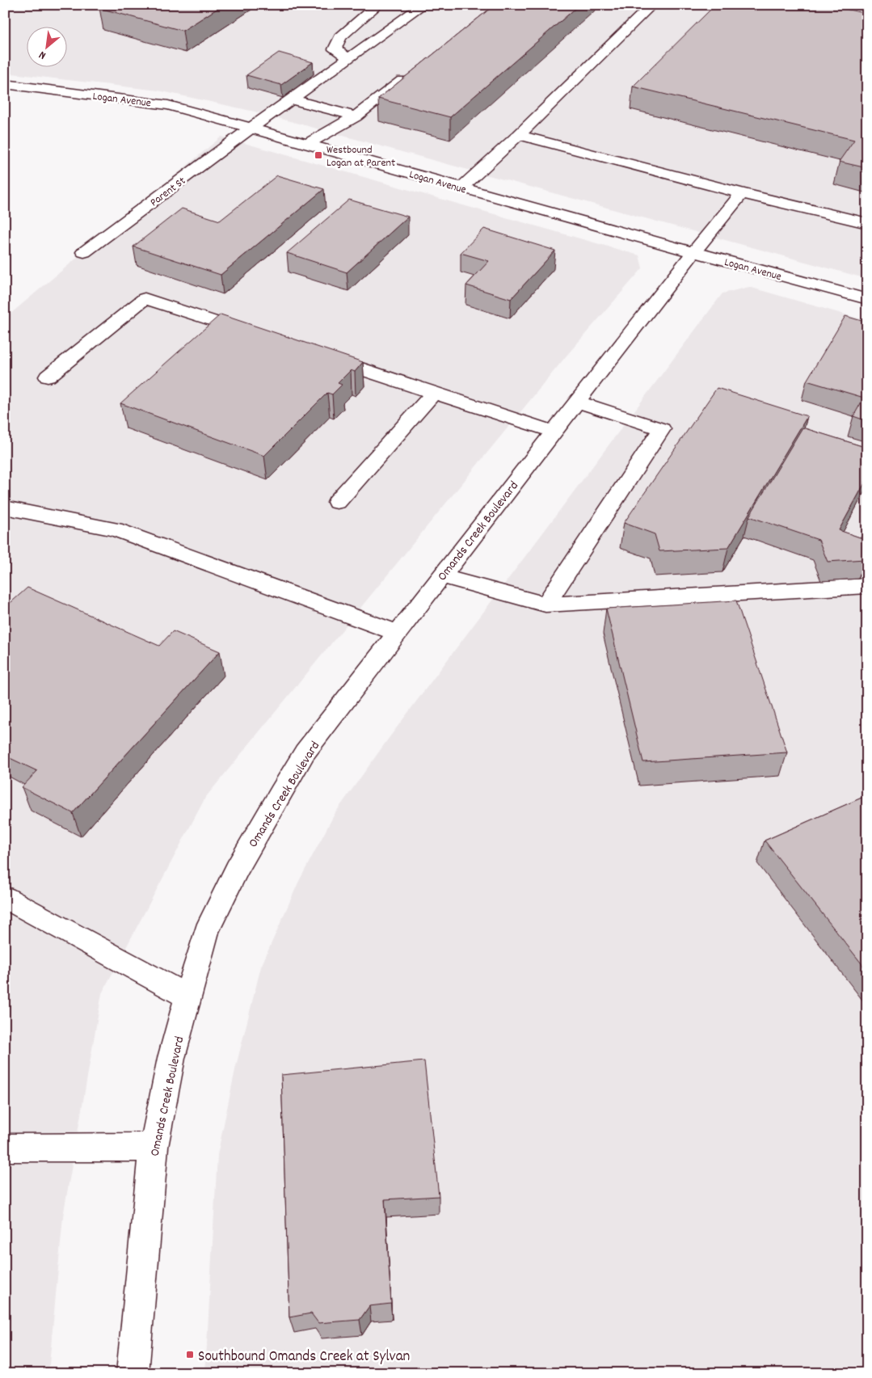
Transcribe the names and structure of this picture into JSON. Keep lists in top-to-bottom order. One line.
{"streets":{"street":["Logan Avenue","Parent St","Omands Creek Boulevard"]},"crossings":[["Logan Avenue","Parent St"],["Logan Avenue","Omands Creek Boulevard"]],"places":{"transit":["Westbound Logan at Parent","Southbound Omands Creek at Sylvan"]},"north":"bottom left"}
